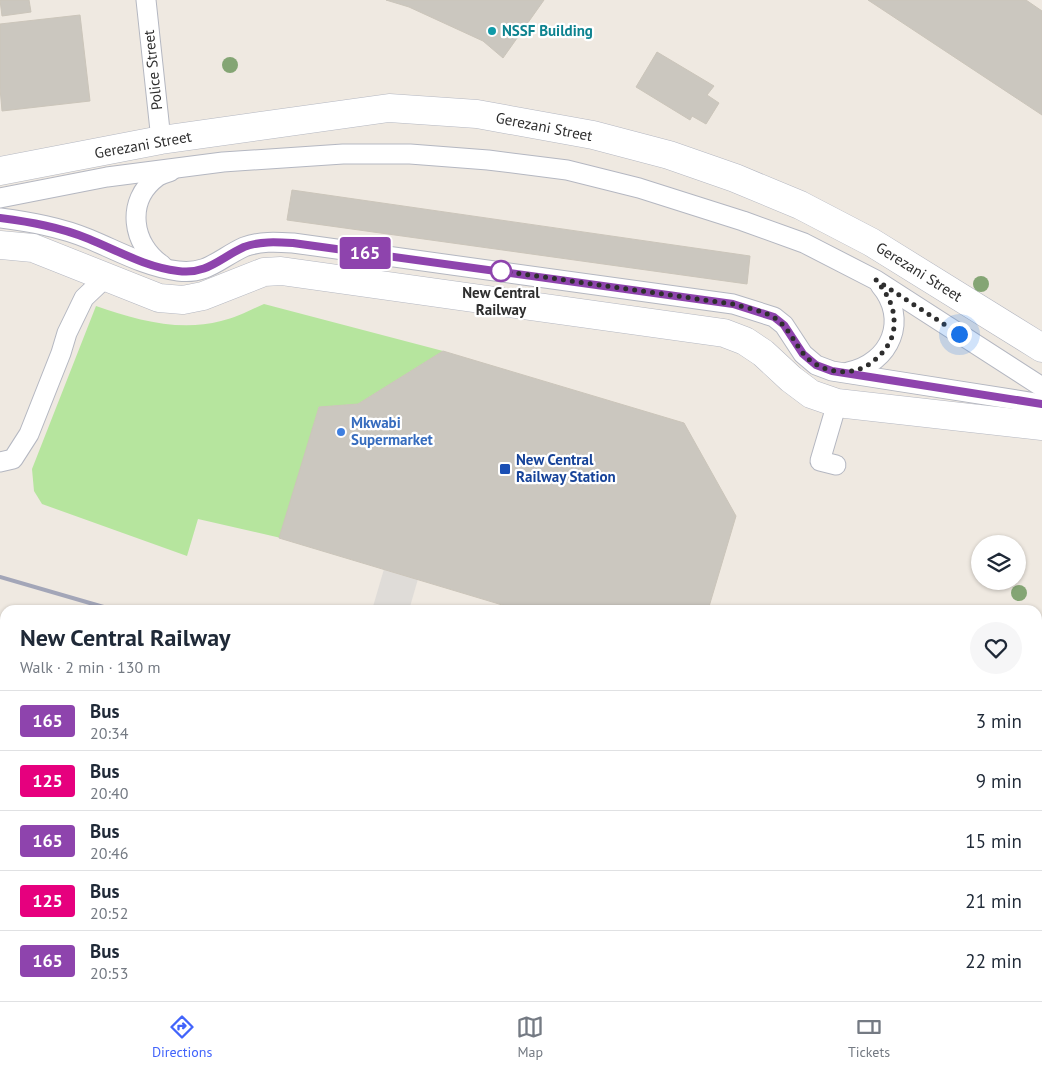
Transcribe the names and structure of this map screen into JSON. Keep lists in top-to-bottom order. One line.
{"streets":{"main road":["Gerezani Street"],"lane":["Police Street"]},"crossings":[["Police Street","Gerezani Street"]],"places":{"other":["NSSF Building","New Central Railway","Mkwabi Supermarket"],"transit":["New Central Railway Station"]},"lines":["bus line 165"],"page":{"on_map":"165","heading":["New Central Railway","Walk · 2 min · 130 m"],"list":[{"mark":"165","name":"Bus","note":"20:34","value":"3 min"},{"mark":"125","name":"Bus","note":"20:40","value":"9 min"},{"mark":"165","name":"Bus","note":"20:46","value":"15 min"},{"mark":"125","name":"Bus","note":"20:52","value":"21 min"},{"mark":"165","name":"Bus","note":"20:53","value":"22 min"}],"tabs":["Directions","Map","Tickets"]}}
